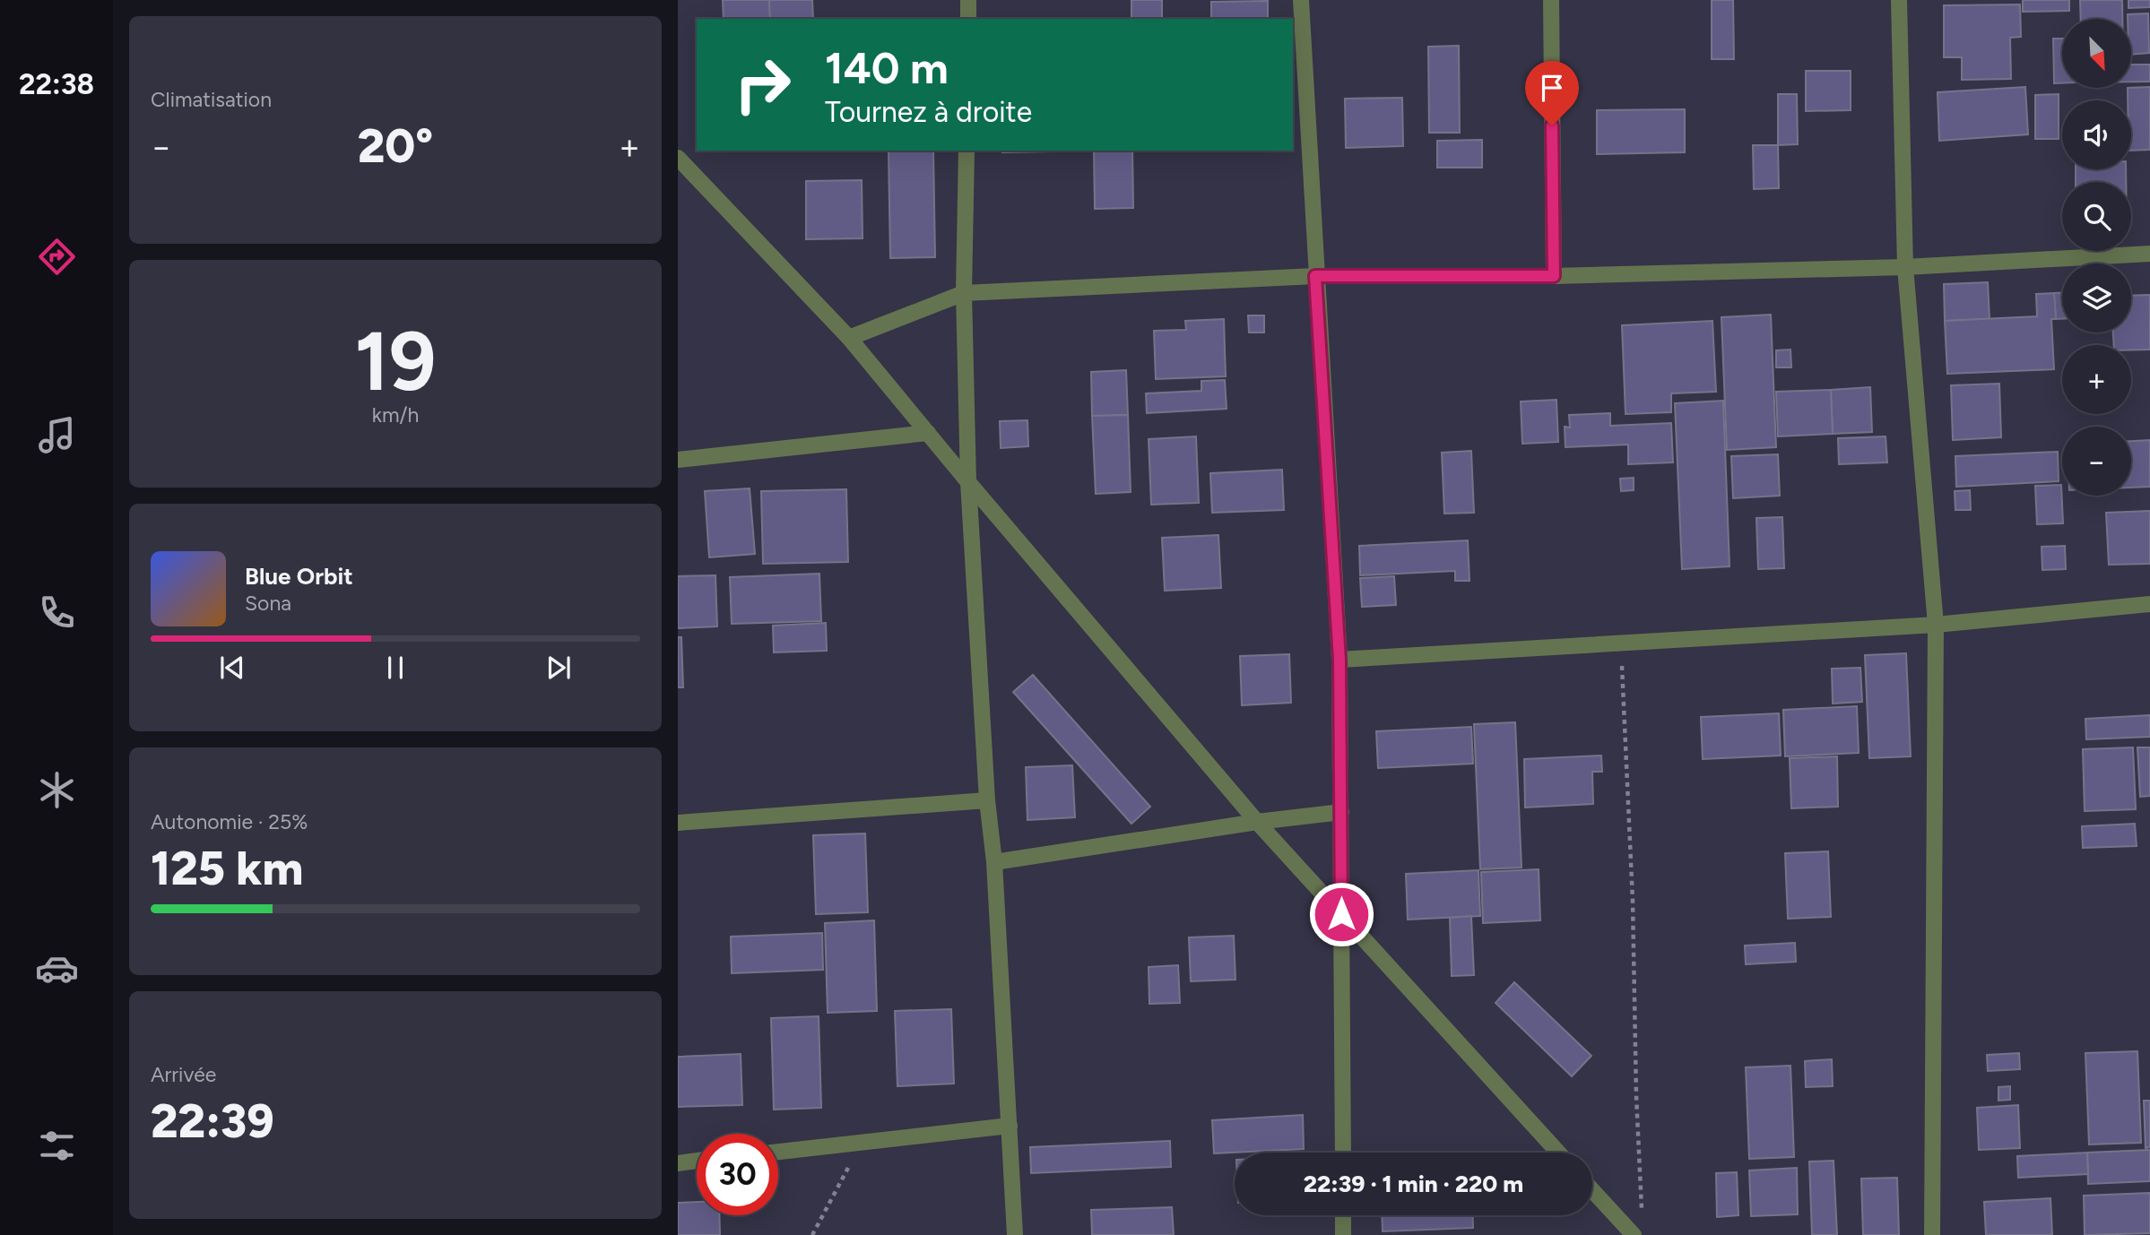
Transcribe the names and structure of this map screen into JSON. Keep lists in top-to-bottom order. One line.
{"north":"bottom right","page":{"tabs":"22:38","tile":["Climatisation",["19","km/h"],["Autonomie · 25%","125 km"],["Arrivée","22:39"]],"map_buttons":["+","−"],"turn":["140 m","Tournez à droite"],"heat":["−","20°","+"],"song":["Blue Orbit","Sona"],"limit":"30","trip":"22:39 · 1 min · 220 m"}}
